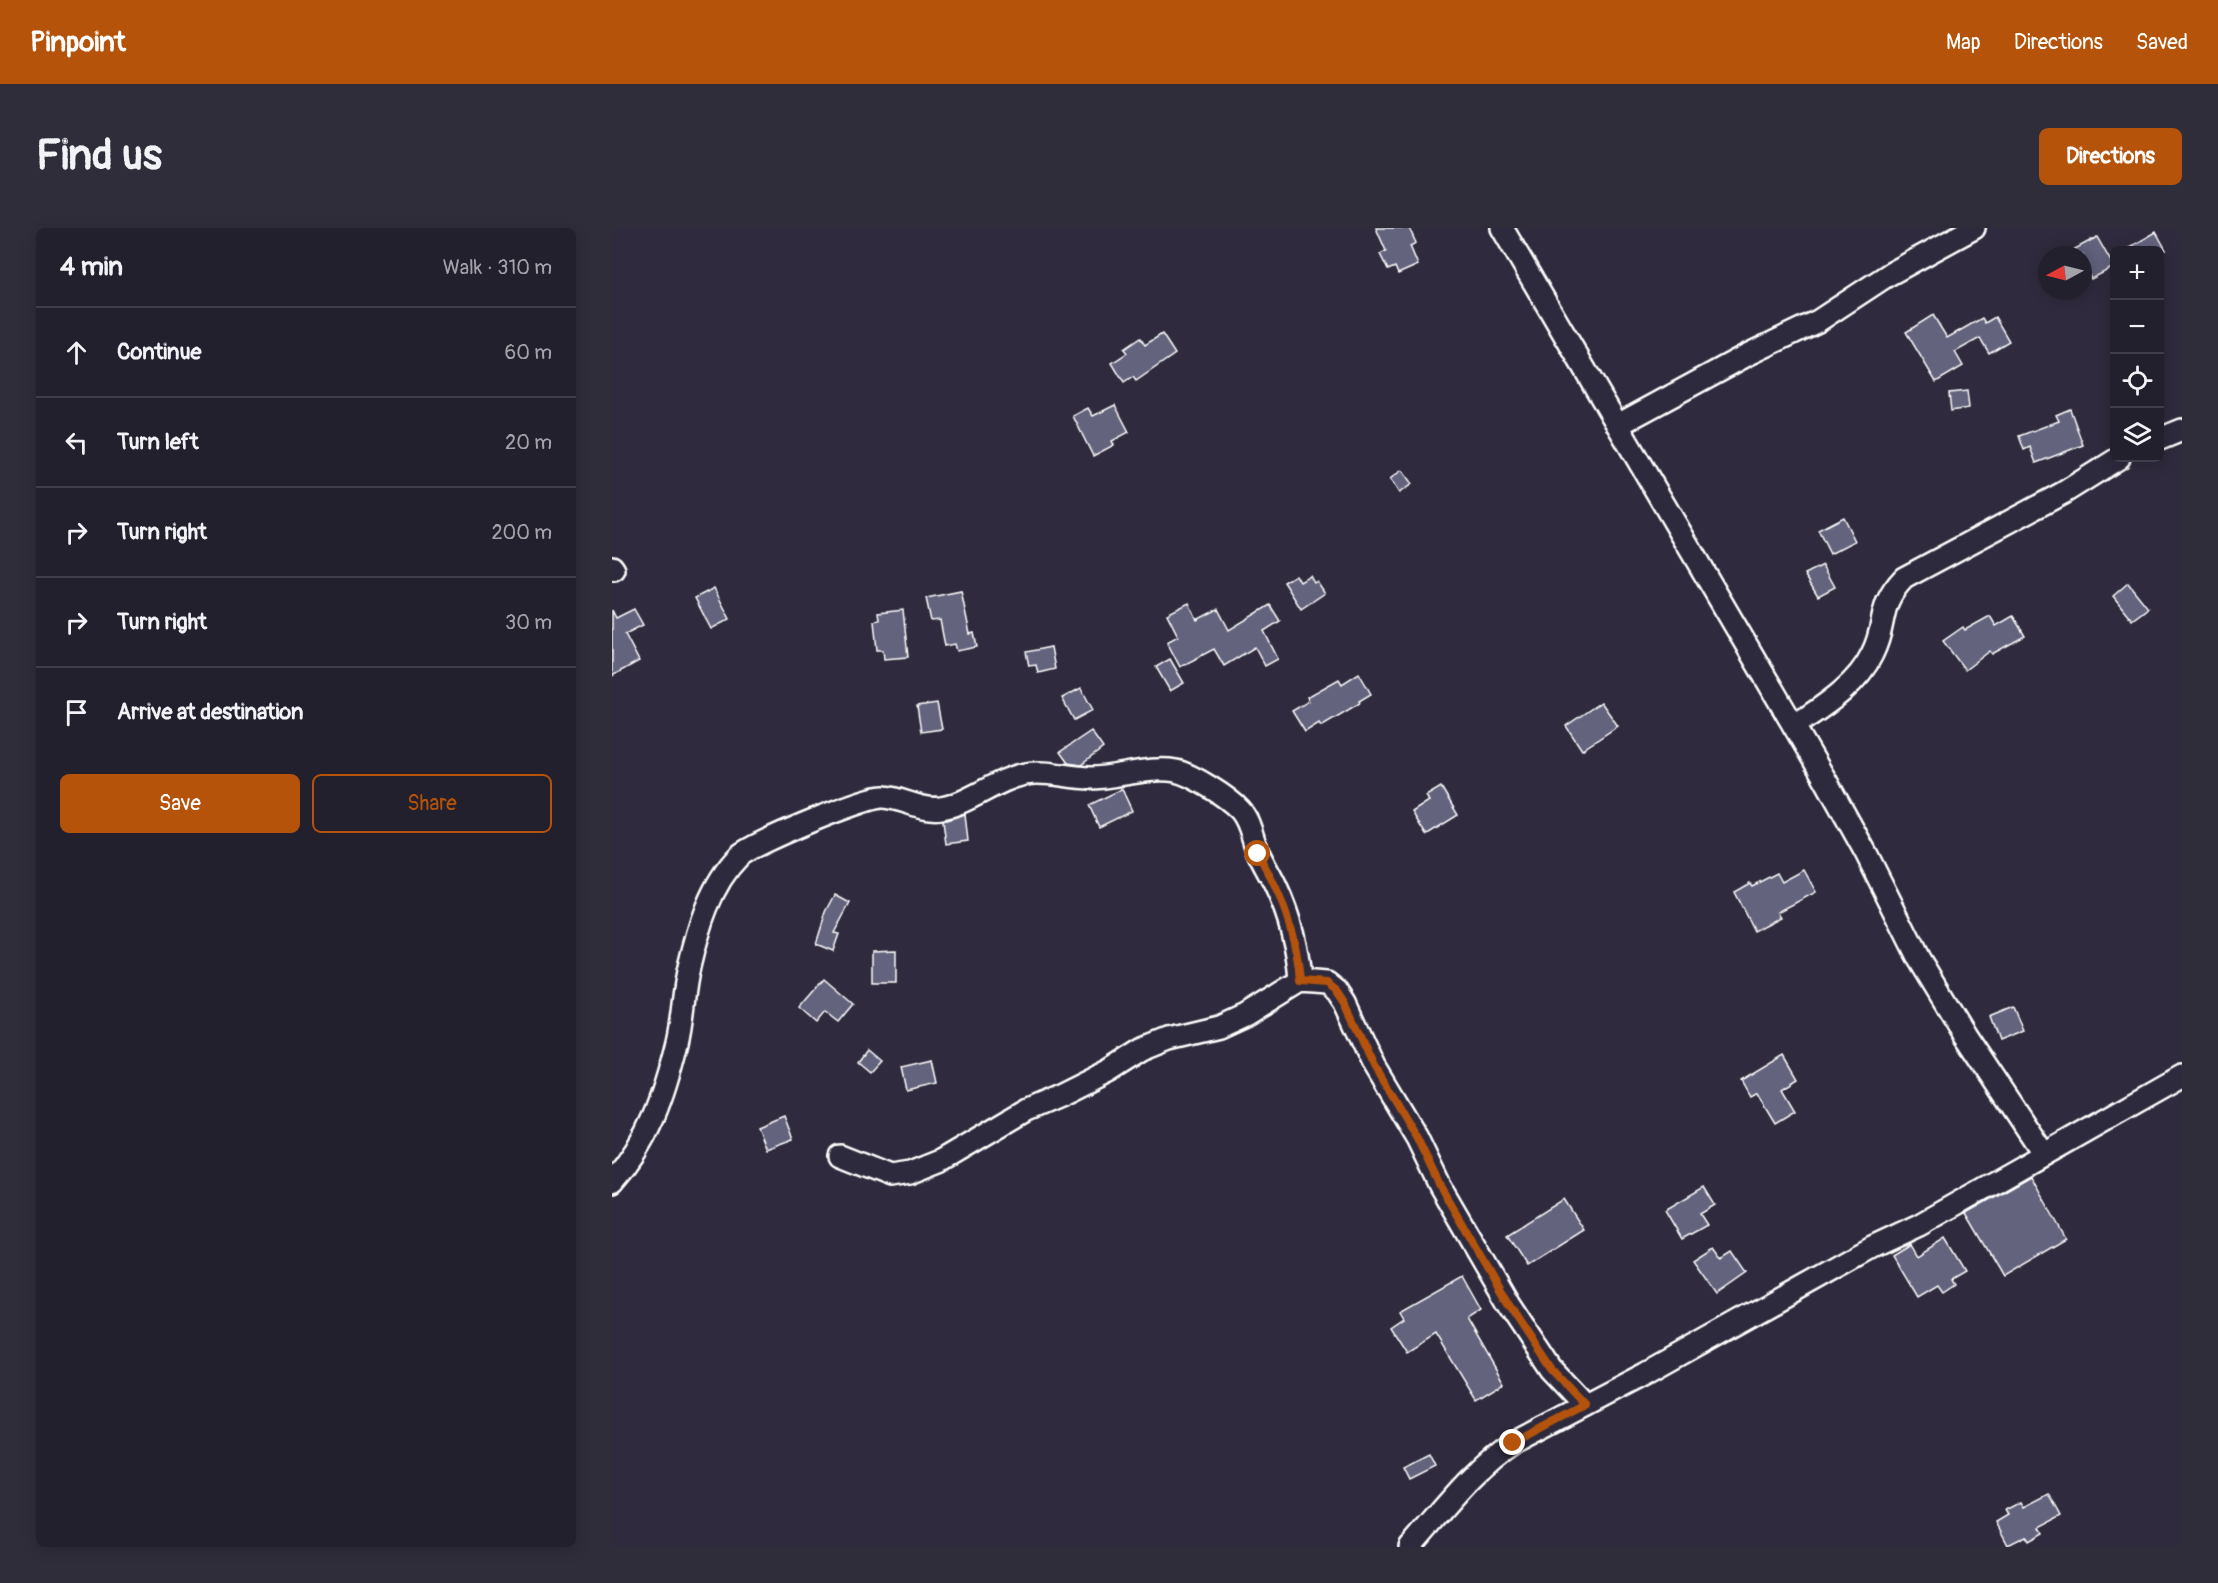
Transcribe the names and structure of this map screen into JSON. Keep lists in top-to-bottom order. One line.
{"north":"left","page":{"header":"Pinpoint","nav":["Map","Directions","Saved"],"buttons":["Directions",["Save","Share"]],"title":"Find us","heading":["4 min","Walk · 310 m"],"map_buttons":["+","−"],"list":[["Continue","60 m"],["Turn left","20 m"],["Turn right","200 m"],["Turn right","30 m"],"Arrive at destination"]}}
